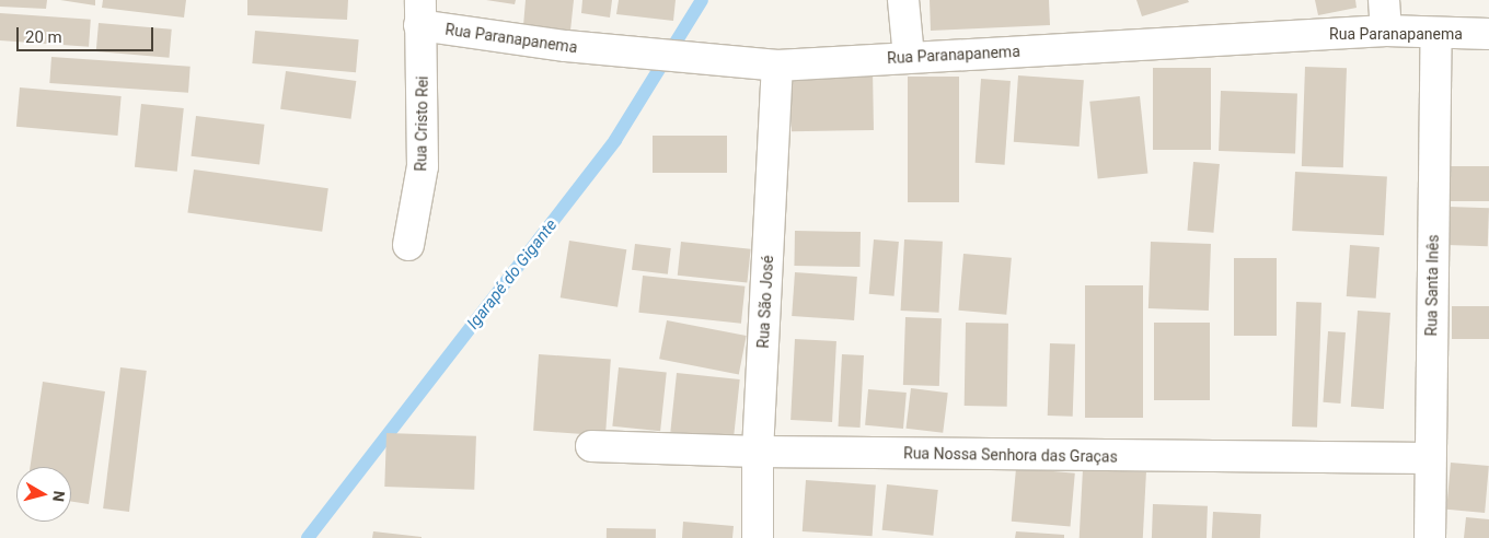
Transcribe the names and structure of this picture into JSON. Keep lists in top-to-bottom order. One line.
{"streets":{"street":["Rua Paranapanema","Rua Cristo Rei","Rua Santa Inês","Rua São José","Rua Nossa Senhora das Graças"]},"crossings":[["Rua Paranapanema","Rua Cristo Rei"],["Rua Paranapanema","Rua Santa Inês"],["Rua Paranapanema","Rua São José"],["Rua Santa Inês","Rua Nossa Senhora das Graças"],["Rua São José","Rua Nossa Senhora das Graças"]],"water":["Igarapé do Gigante"],"scale_bar":"20 m","north":"right"}
